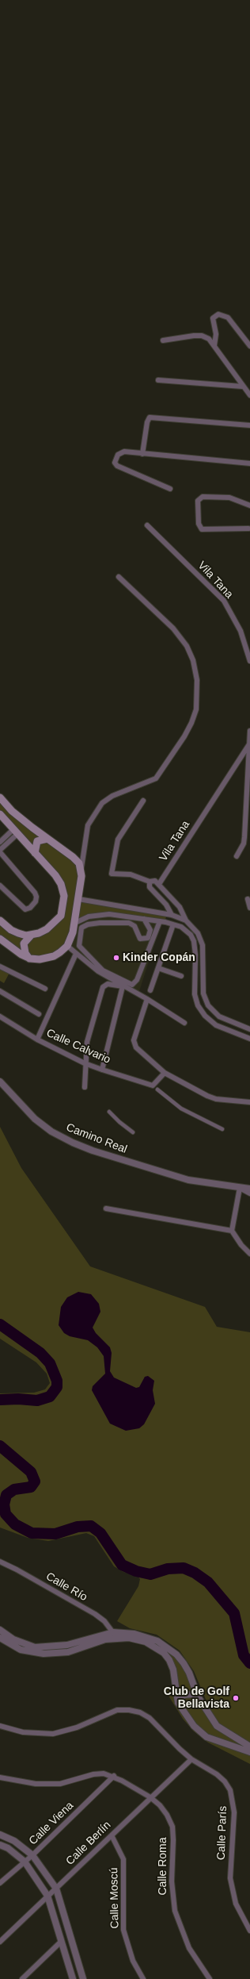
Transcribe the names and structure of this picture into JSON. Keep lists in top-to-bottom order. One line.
{"streets":{"street":["Vila Tana","Calle Calvario","Camino Real","Calle Río","Calle Viena","Calle París","Calle Berlín","Calle Roma","Calle Moscú"]},"crossings":[["Calle Viena","Calle Roma"],["Calle París","Calle Berlín"],["Calle Berlín","Calle Roma"],["Calle Berlín","Calle Moscú"]],"places":["Kinder Copán","Club de Golf Bellavista"]}
